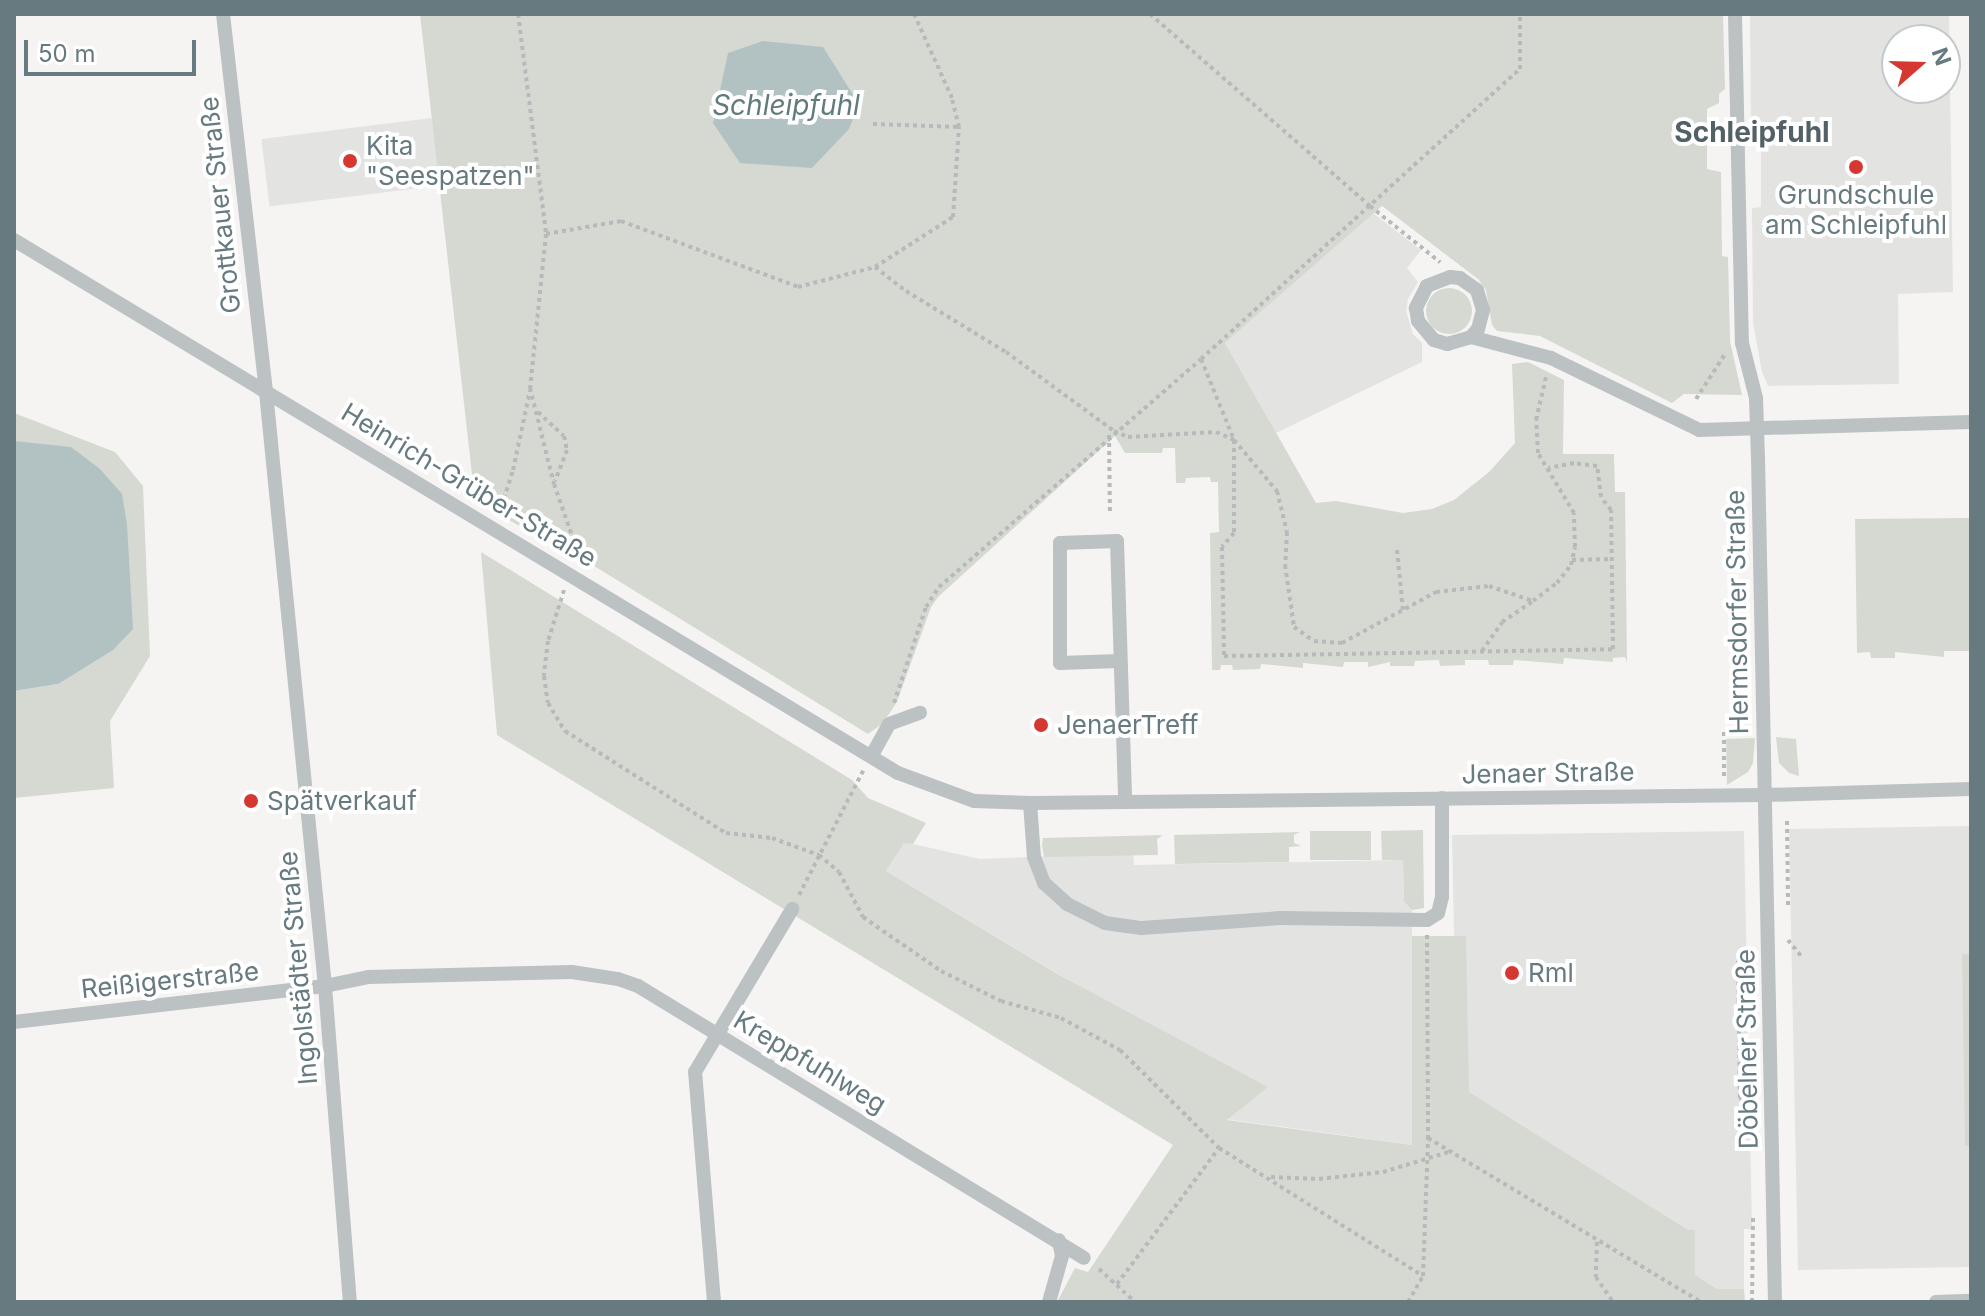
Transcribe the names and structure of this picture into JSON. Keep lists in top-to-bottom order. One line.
{"streets":{"street":["Grottkauer Straße","Heinrich-Grüber-Straße","Hermsdorfer Straße","Jenaer Straße","Ingolstädter Straße","Reißigerstraße","Döbelner Straße","Kreppfuhlweg"]},"crossings":[["Grottkauer Straße","Heinrich-Grüber-Straße"],["Grottkauer Straße","Ingolstädter Straße"],["Heinrich-Grüber-Straße","Jenaer Straße"],["Heinrich-Grüber-Straße","Ingolstädter Straße"],["Hermsdorfer Straße","Jenaer Straße"],["Hermsdorfer Straße","Döbelner Straße"],["Jenaer Straße","Döbelner Straße"],["Ingolstädter Straße","Reißigerstraße"],["Reißigerstraße","Kreppfuhlweg"]],"districts":["Schleipfuhl"],"water":["Schleipfuhl"],"places":["Kita \"Seespatzen\"","Grundschule am Schleipfuhl","JenaerTreff","Spätverkauf","Rml"],"scale_bar":"50 m","north":"right"}
